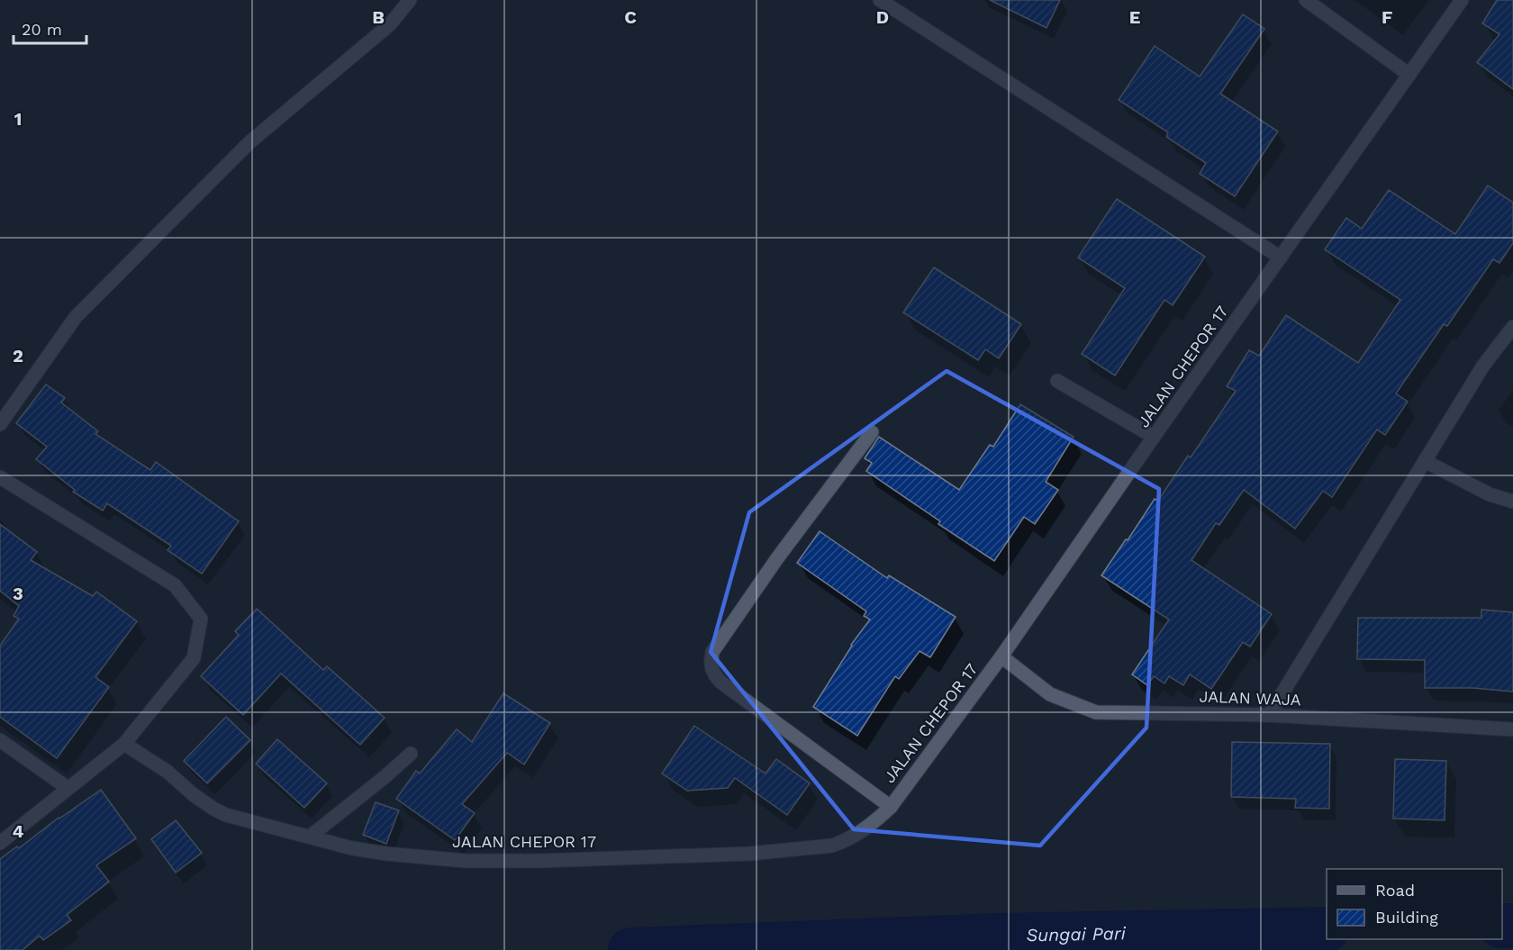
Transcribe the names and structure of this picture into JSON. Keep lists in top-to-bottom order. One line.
{"streets":{"street":["JALAN CHEPOR 17","JALAN WAJA"]},"crossings":[["JALAN CHEPOR 17","JALAN WAJA"]],"water":["Sungai Pari"],"legend":["Road","Building"],"scale_bar":"20 m","grid":{"columns":["B","C","D","E","F"],"rows":["1","2","3","4"]}}
